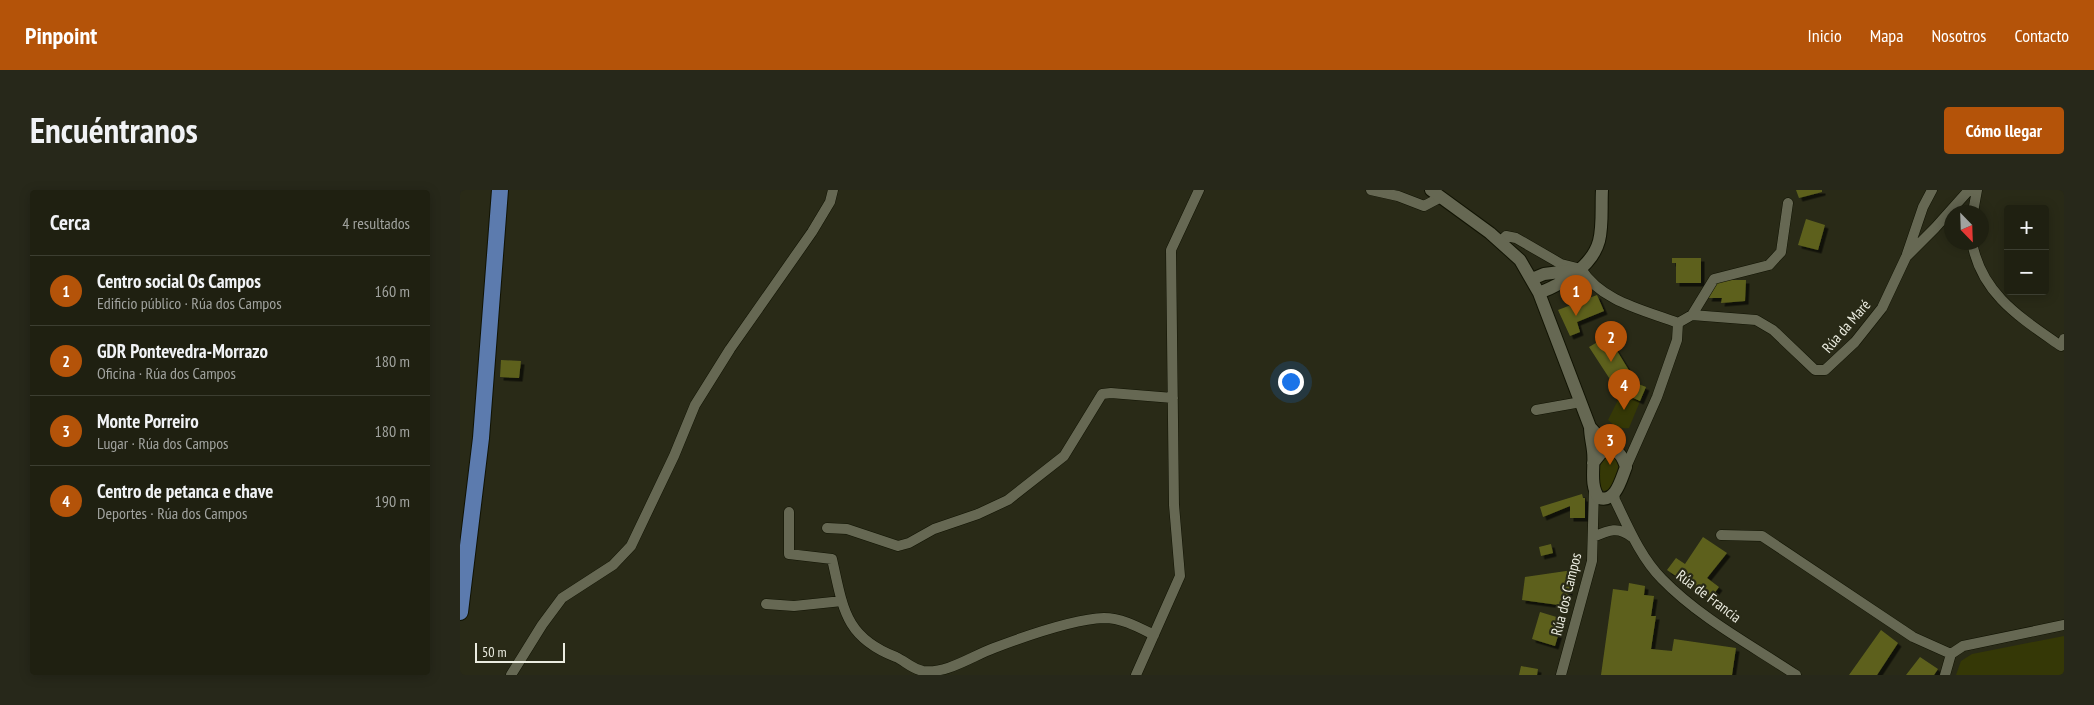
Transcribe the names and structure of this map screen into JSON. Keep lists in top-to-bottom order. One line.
{"streets":{"street":["Rúa da Maré","Rúa dos Campos","Rúa de Francia"]},"crossings":[["Rúa dos Campos","Rúa de Francia"]],"scale_bar":"50 m","north":"bottom right","page":{"header":"Pinpoint","nav":["Inicio","Mapa","Nosotros","Contacto"],"title":"Encuéntranos","buttons":"Cómo llegar","heading":["Cerca","4 resultados"],"map_buttons":["+","−"],"list":[{"mark":"1","name":"Centro social Os Campos","note":"Edificio público · Rúa dos Campos","value":"160 m"},{"mark":"2","name":"GDR Pontevedra-Morrazo","note":"Oficina · Rúa dos Campos","value":"180 m"},{"mark":"3","name":"Monte Porreiro","note":"Lugar · Rúa dos Campos","value":"180 m"},{"mark":"4","name":"Centro de petanca e chave","note":"Deportes · Rúa dos Campos","value":"190 m"}],"pins":["1","2","4","3"],"scale":"50 m"}}
